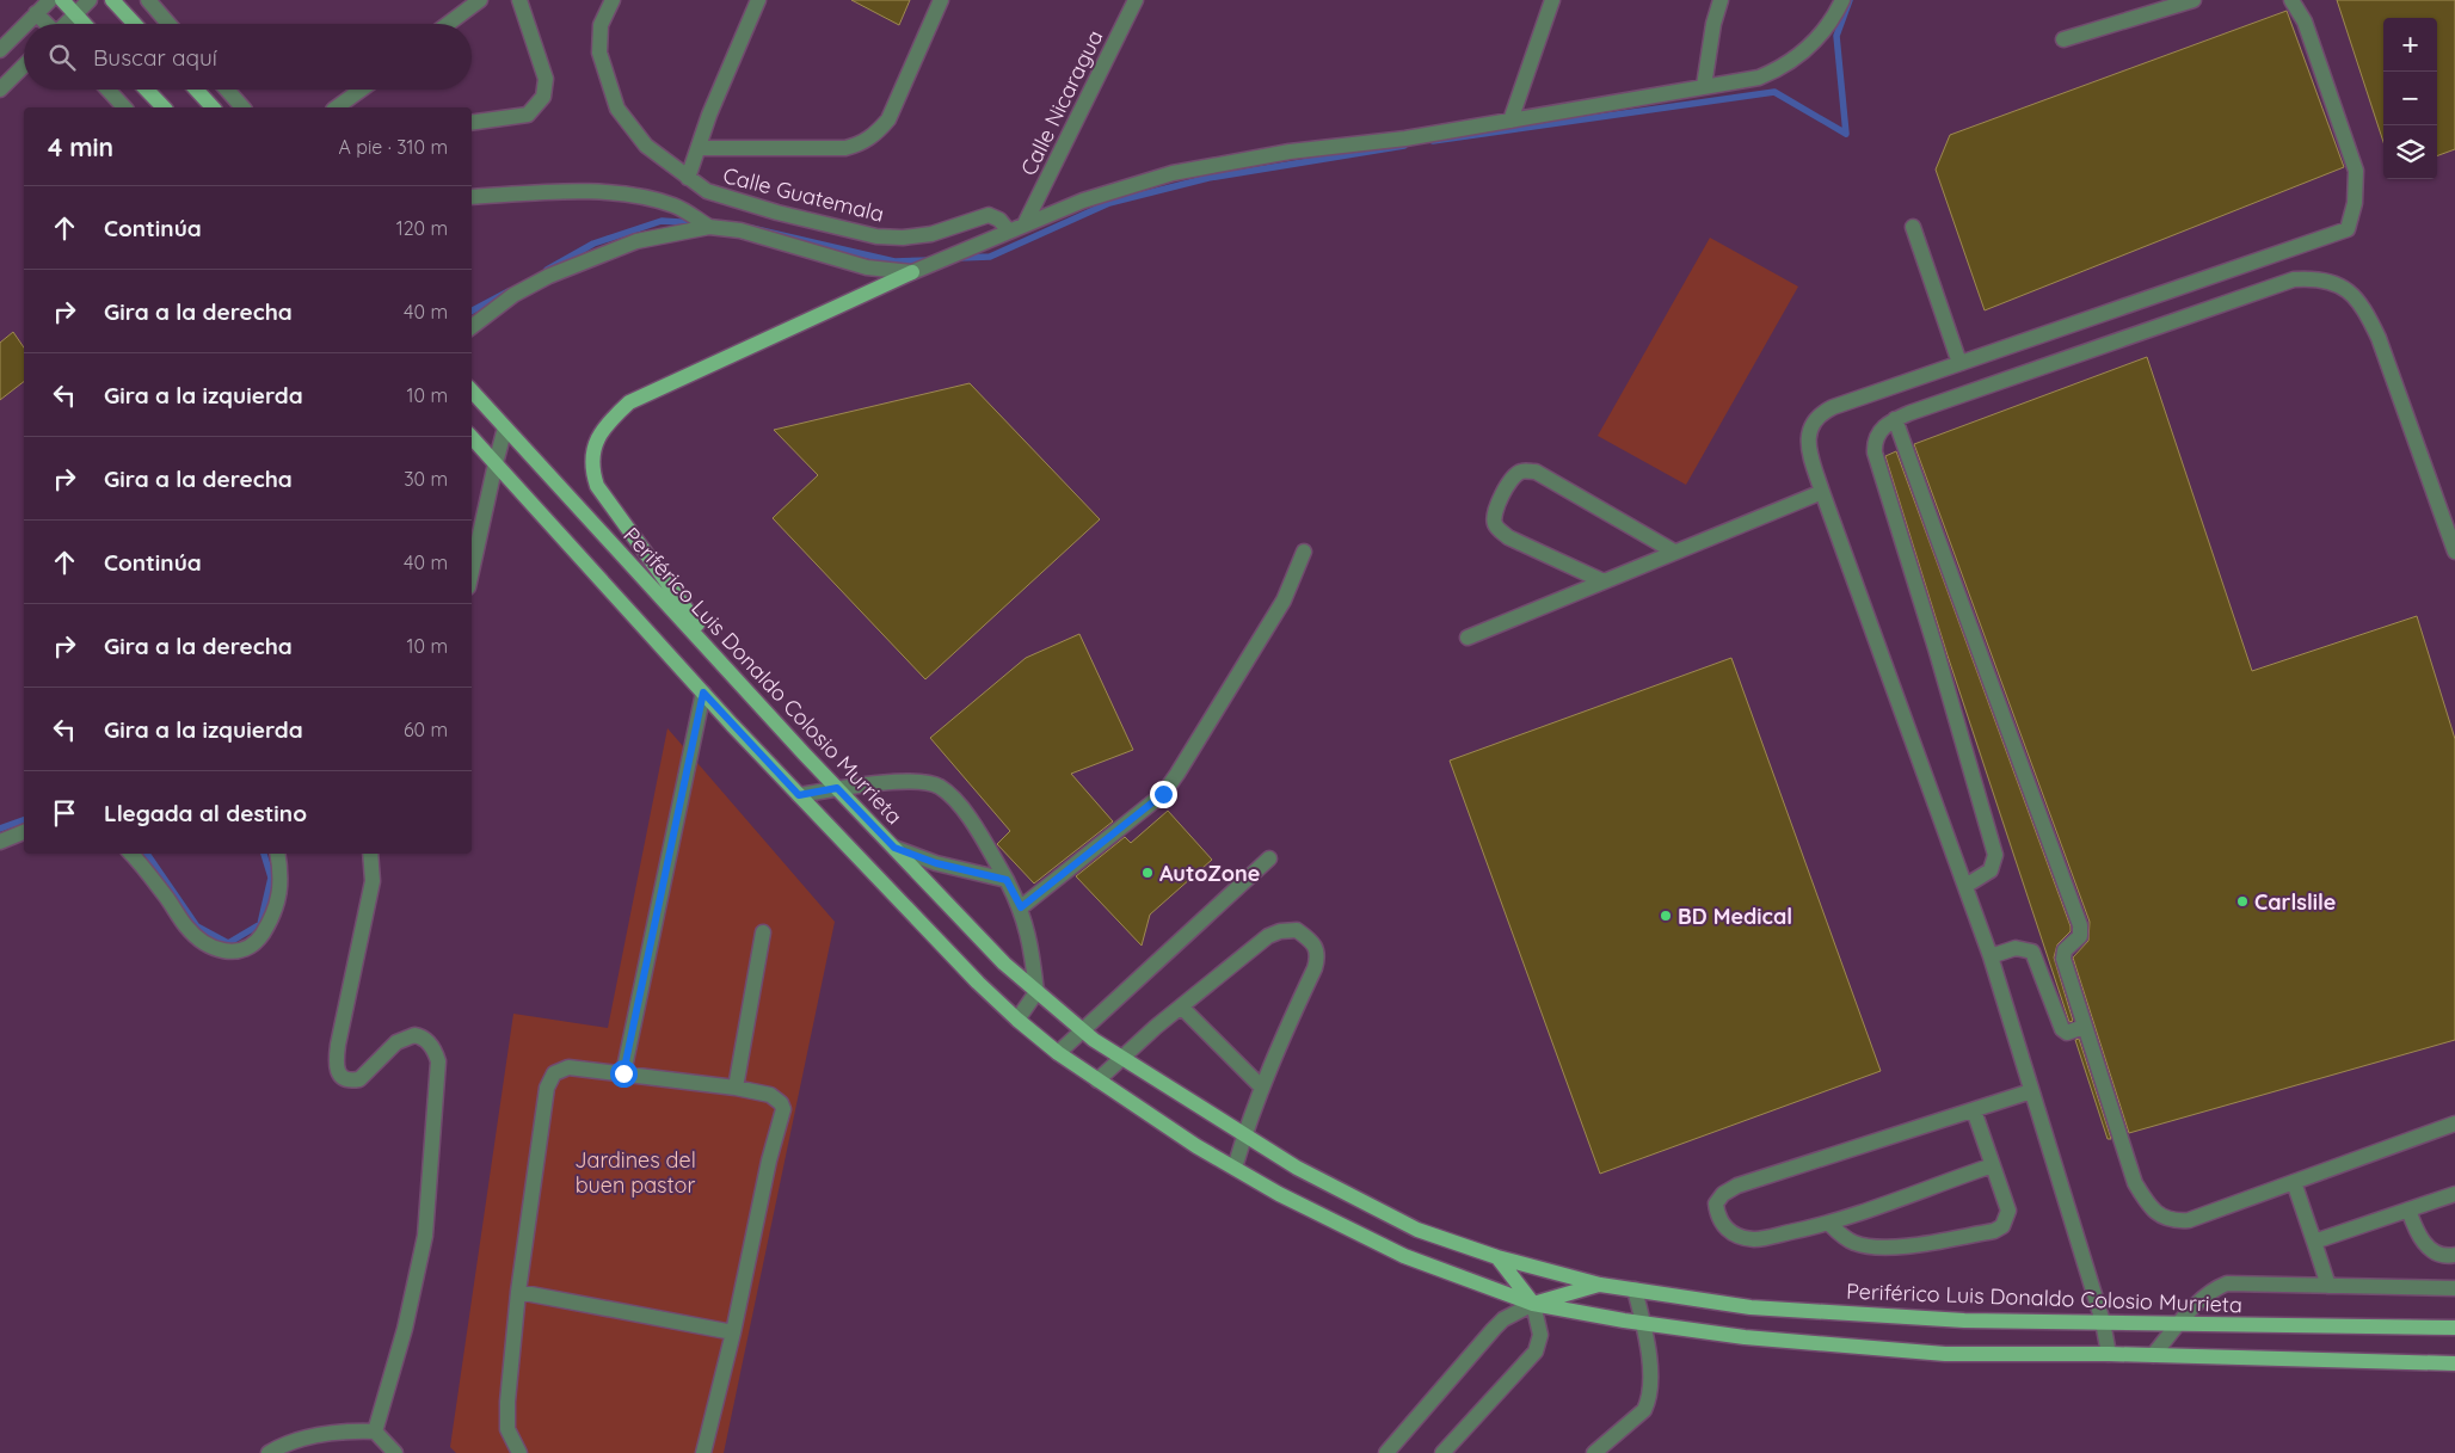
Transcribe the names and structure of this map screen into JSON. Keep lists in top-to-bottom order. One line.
{"streets":{"main road":["Periférico Luis Donaldo Colosio Murrieta"],"street":["Calle Nicaragua","Calle Guatemala"]},"parks":["Jardines del buen pastor"],"places":["AutoZone","Carlslile","BD Medical"],"page":{"map_buttons":["+","−"],"search":"Buscar aquí","heading":["4 min","A pie · 310 m"],"list":[["Continúa","120 m"],["Gira a la derecha","40 m"],["Gira a la izquierda","10 m"],["Gira a la derecha","30 m"],["Continúa","40 m"],["Gira a la derecha","10 m"],["Gira a la izquierda","60 m"],"Llegada al destino"]}}
